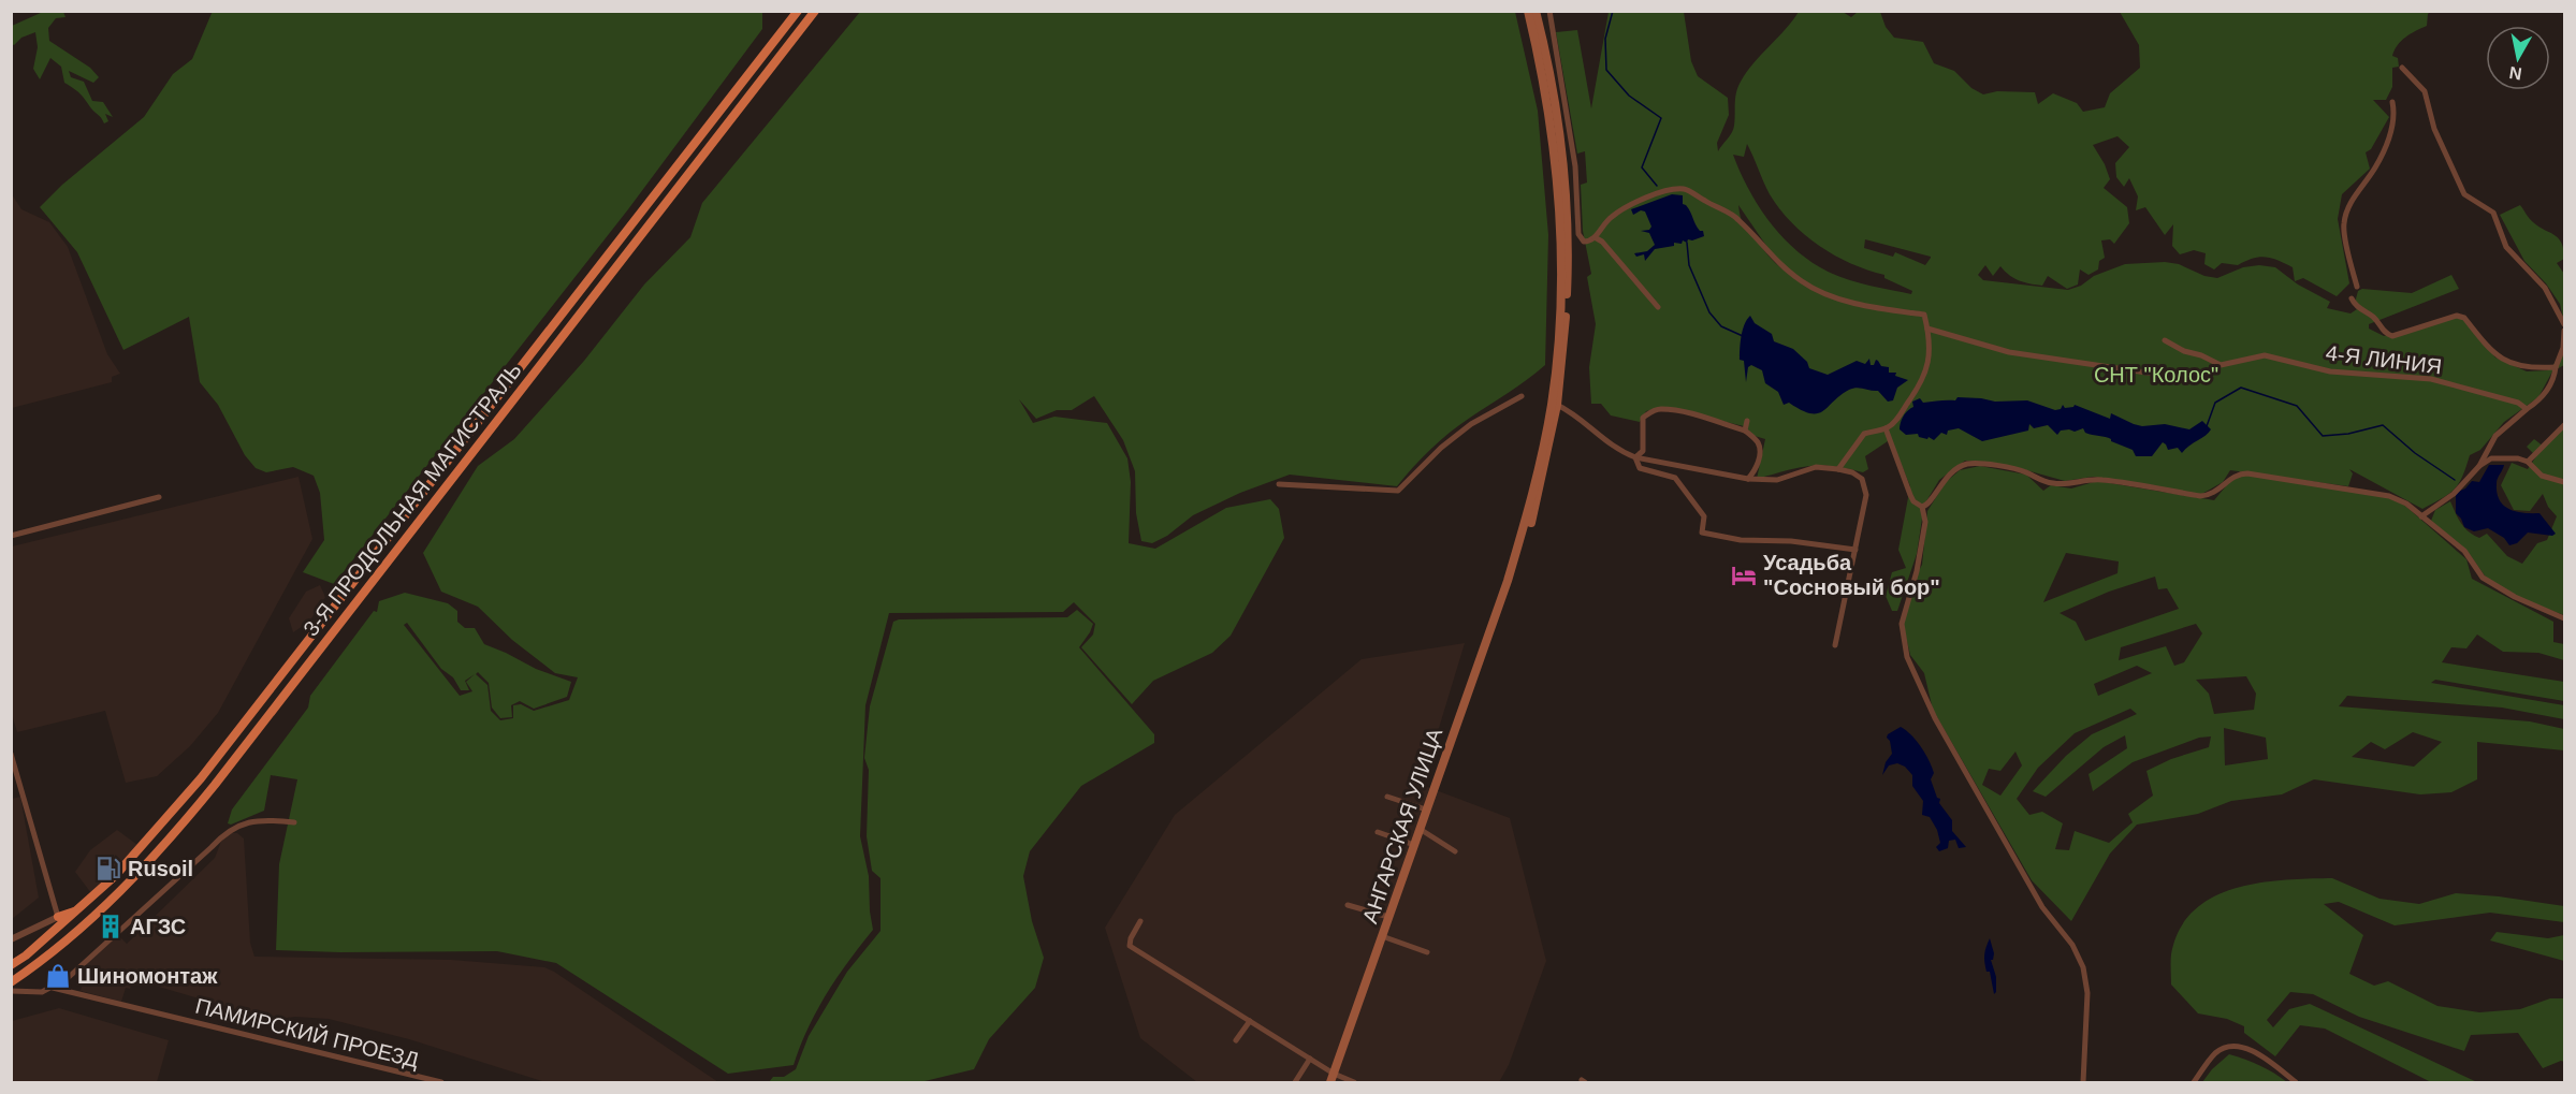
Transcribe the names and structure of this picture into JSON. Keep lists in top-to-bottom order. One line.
{"streets":{"highway":["3-Я ПРОДОЛЬНАЯ МАГИСТРАЛЬ"],"main road":["АНГАРСКАЯ УЛИЦА"],"street":["4-Я ЛИНИЯ","ПАМИРСКИЙ ПРОЕЗД"]},"parks":["СНТ \"Колос\""],"places":{"hotel":["Усадьба \"Сосновый бор\""],"fuel station":["Rusoil"],"building":["АГЗС"],"shop":["Шиномонтаж"]},"north":"bottom"}
